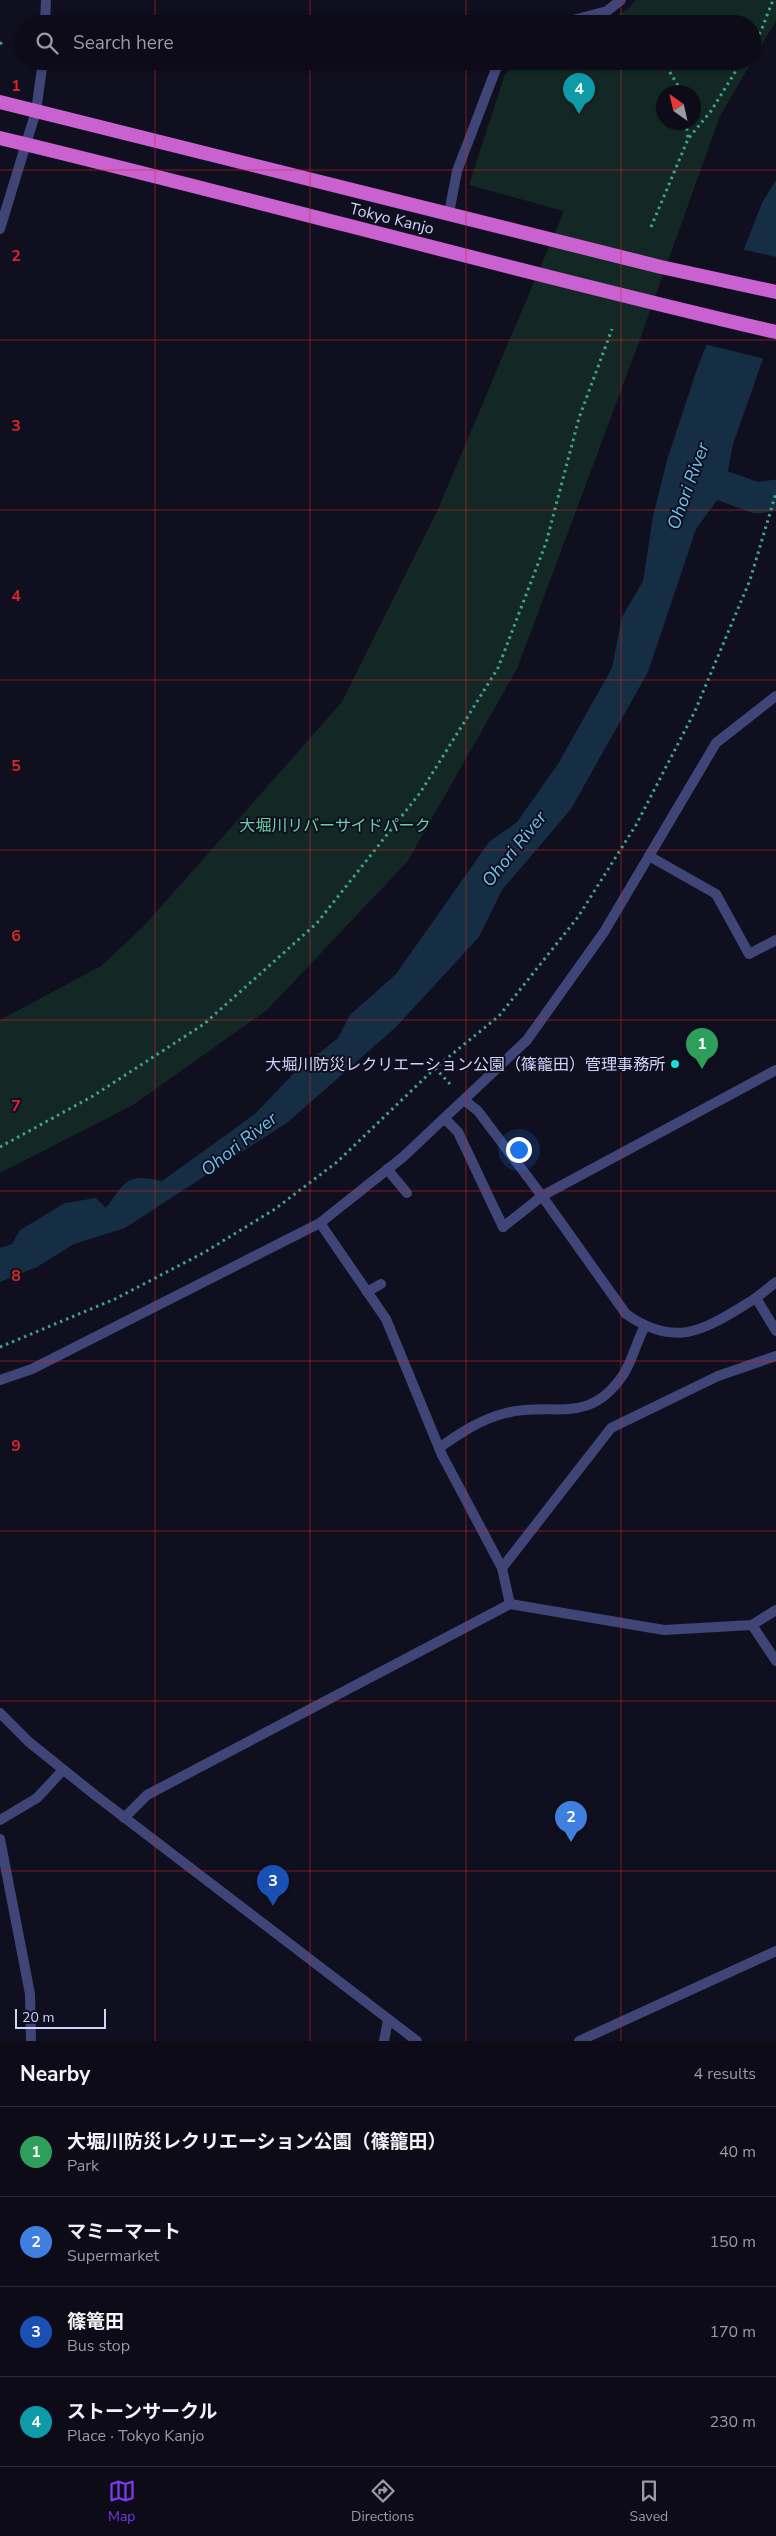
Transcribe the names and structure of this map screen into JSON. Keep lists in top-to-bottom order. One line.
{"streets":{"highway":["Tokyo Kanjo"]},"water":["Ohori River"],"parks":["大堀川リバーサイドパーク"],"places":["大堀川防災レクリエーション公園（篠籠田）管理事務所"],"scale_bar":"20 m","north":"top left","page":{"search":"Search here","pins":["4","1","2","3"],"scale":"20 m","heading":["Nearby","4 results"],"list":[{"mark":"1","name":"大堀川防災レクリエーション公園（篠籠田）","note":"Park","value":"40 m"},{"mark":"2","name":"マミーマート","note":"Supermarket","value":"150 m"},{"mark":"3","name":"篠篭田","note":"Bus stop","value":"170 m"},{"mark":"4","name":"ストーンサークル","note":"Place · Tokyo Kanjo","value":"230 m"}],"nav":["Map","Directions","Saved"]},"grid":{"rows":["1","2","3","4","5","6","7","8","9"]}}
